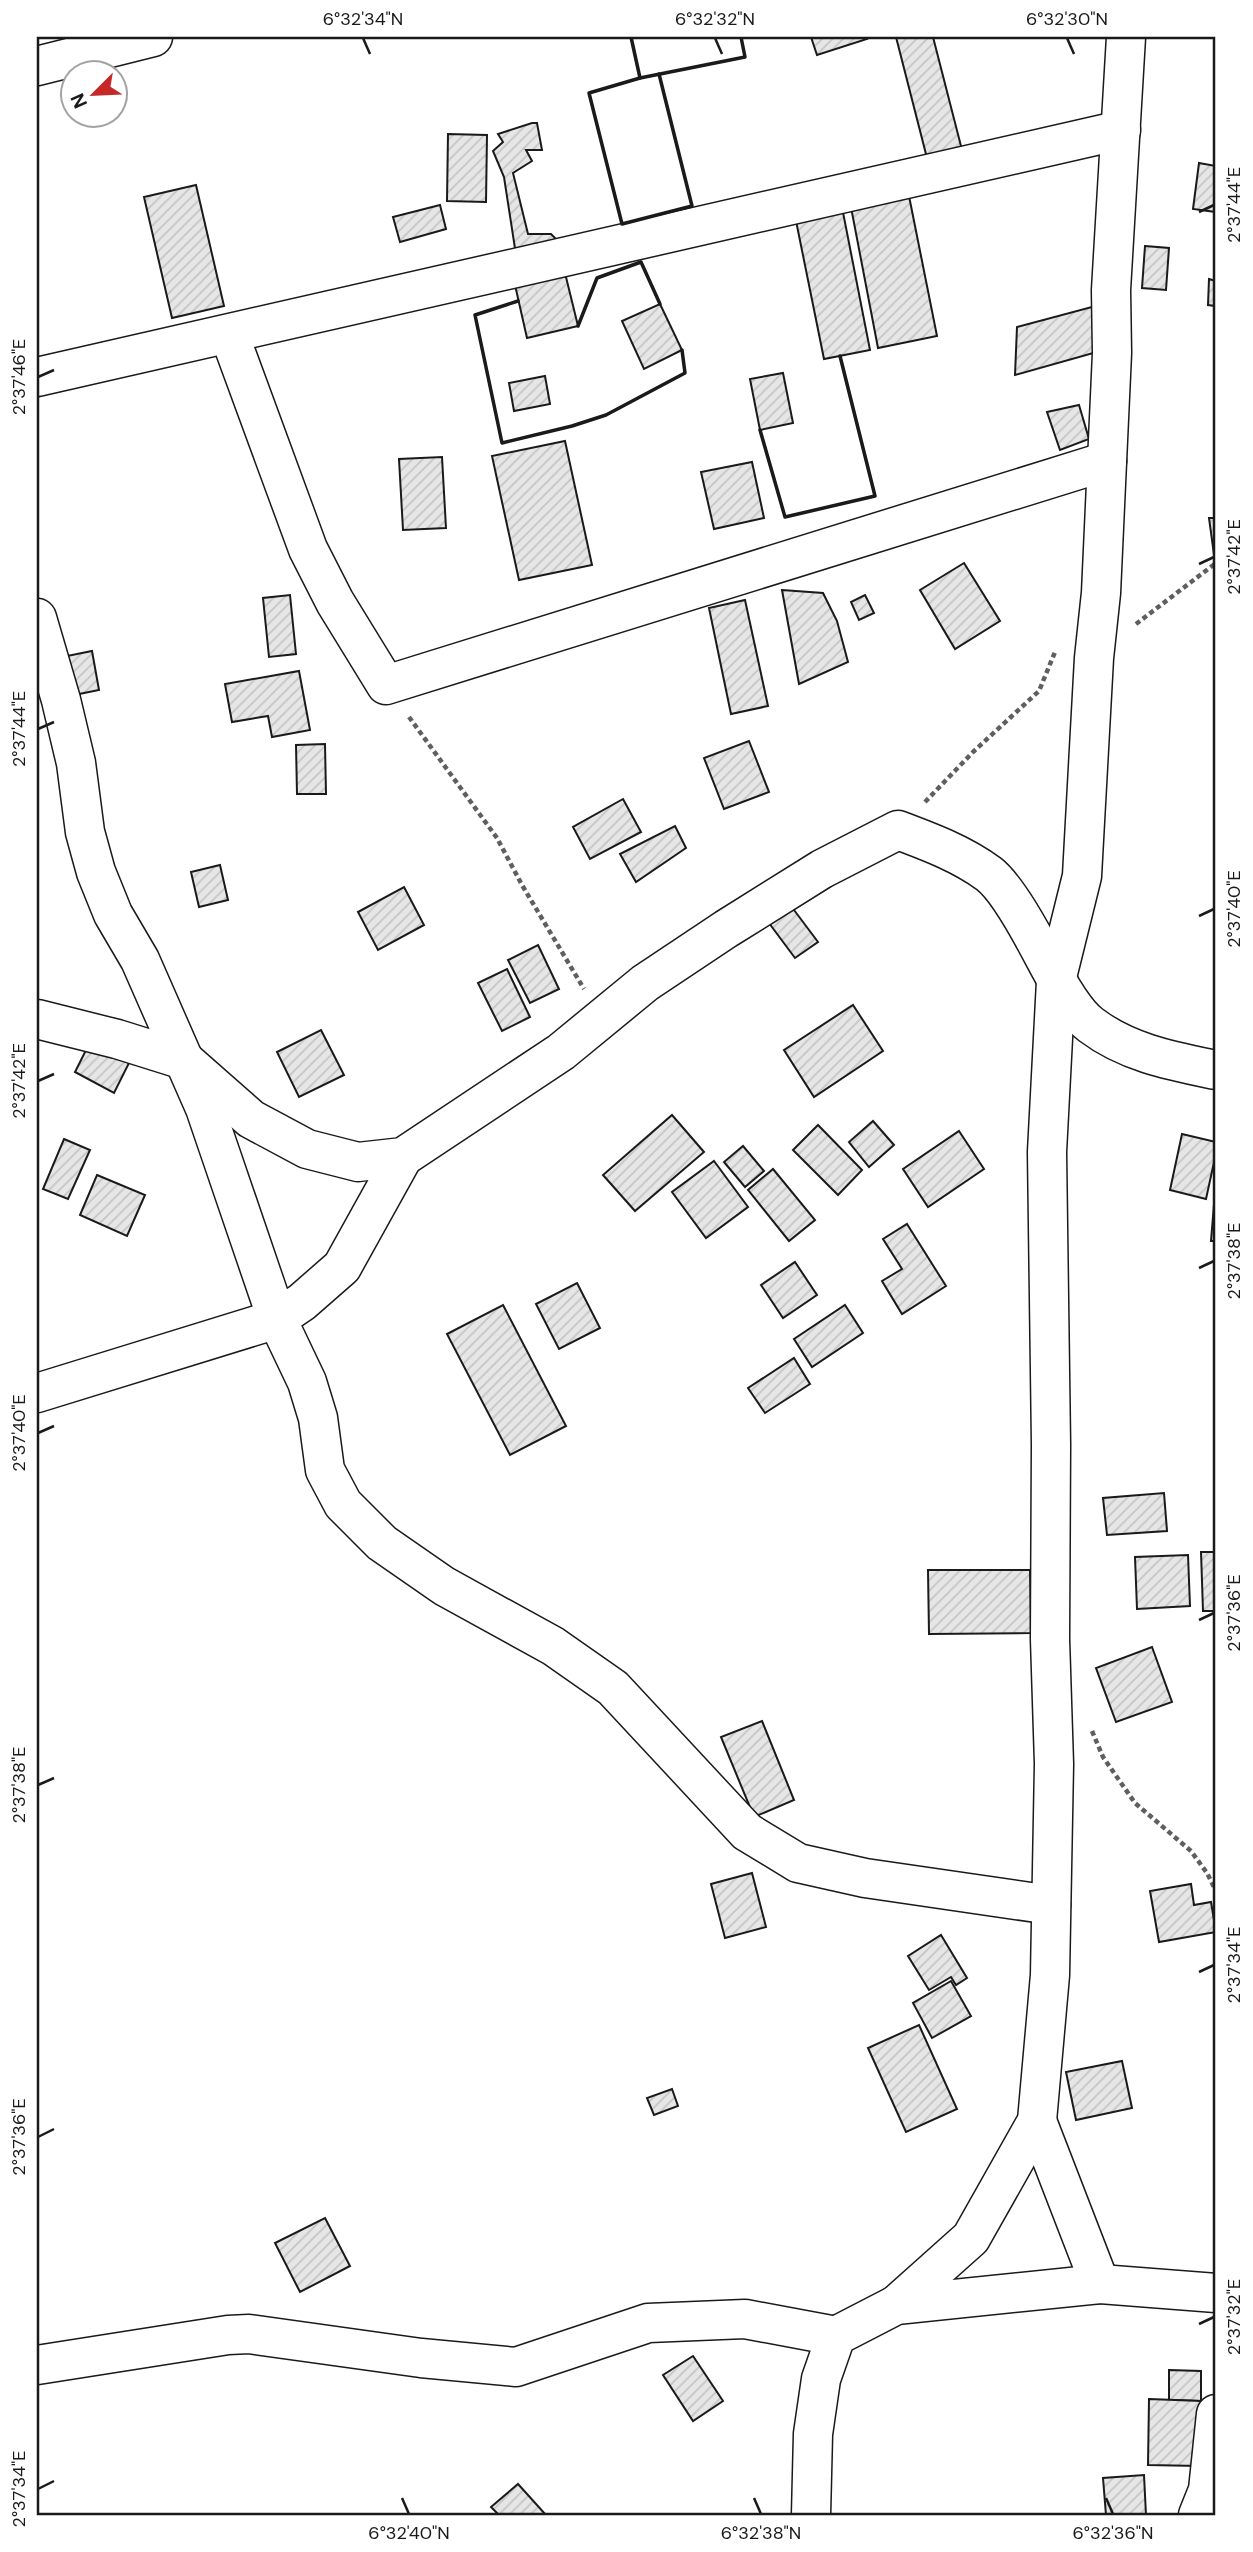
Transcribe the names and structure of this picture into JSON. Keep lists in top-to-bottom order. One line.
{"north":"bottom left","coordinates":["6°32'34\"N","6°32'32\"N","6°32'30\"N","2°37'44\"E","2°37'46\"E","2°37'42\"E","2°37'40\"E","2°37'38\"E","2°37'36\"E","2°37'34\"E","2°37'32\"E","6°32'40\"N","6°32'38\"N","6°32'36\"N"]}
